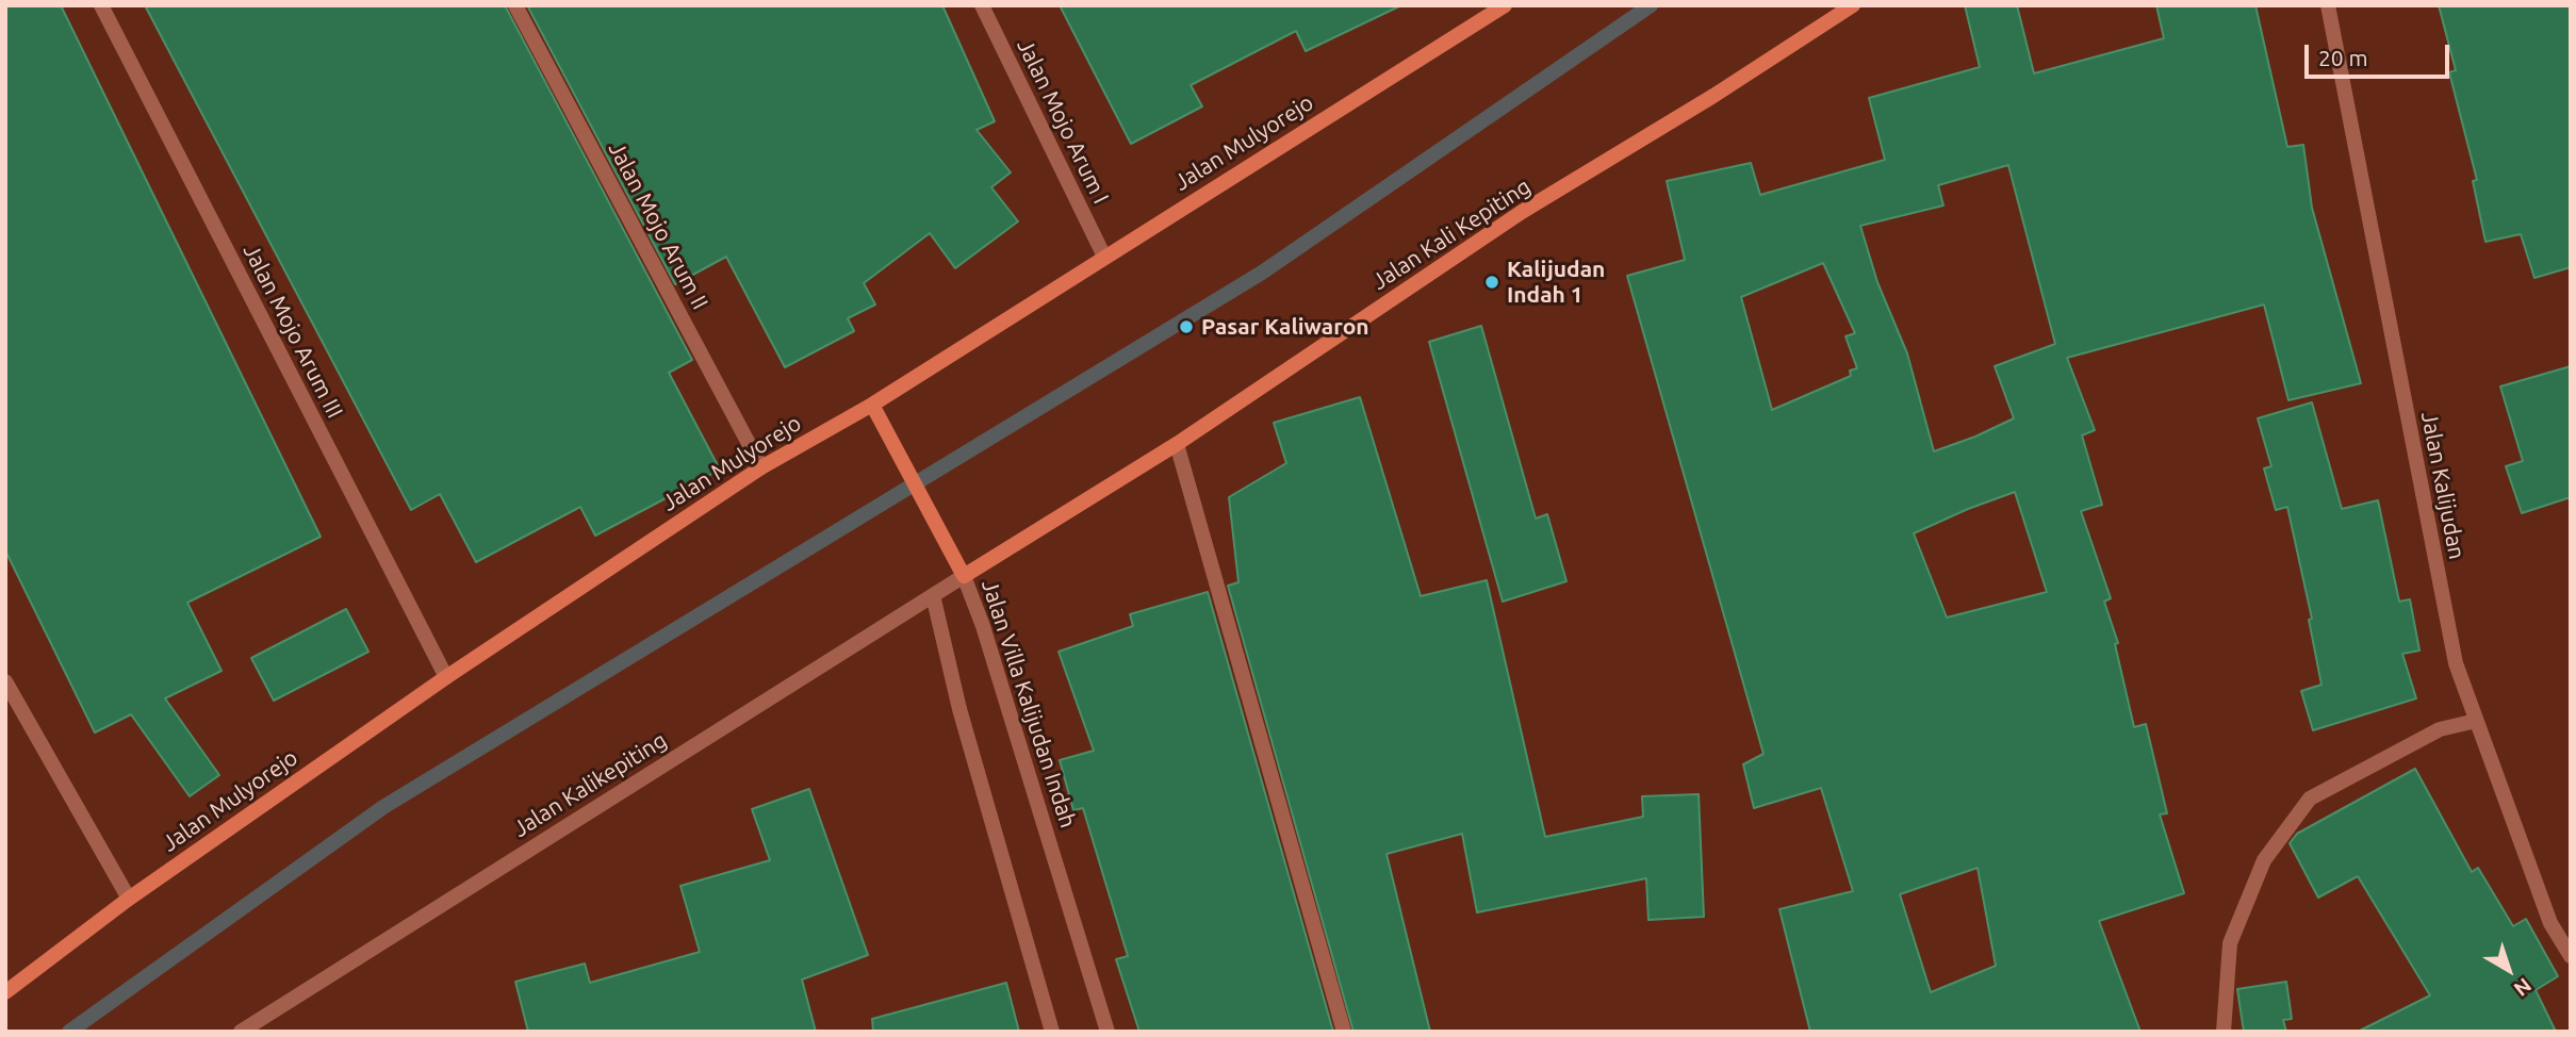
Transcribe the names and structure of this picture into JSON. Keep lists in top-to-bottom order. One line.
{"streets":{"main road":["Jalan Mulyorejo","Jalan Kali Kepiting","Jalan Villa Kalijudan Indah"],"street":["Jalan Mojo Arum I","Jalan Mojo Arum II","Jalan Mojo Arum III","Jalan Kalijudan","Jalan Kalikepiting"]},"crossings":[["Jalan Mojo Arum I","Jalan Mulyorejo"],["Jalan Mulyorejo","Jalan Mojo Arum II"],["Jalan Mulyorejo","Jalan Mojo Arum III"],["Jalan Mulyorejo","Jalan Villa Kalijudan Indah"],["Jalan Kali Kepiting","Jalan Villa Kalijudan Indah"],["Jalan Kali Kepiting","Jalan Kalikepiting"],["Jalan Villa Kalijudan Indah","Jalan Kalikepiting"]],"places":["Kalijudan Indah 1","Pasar Kaliwaron"],"scale_bar":"20 m","north":"bottom right"}
